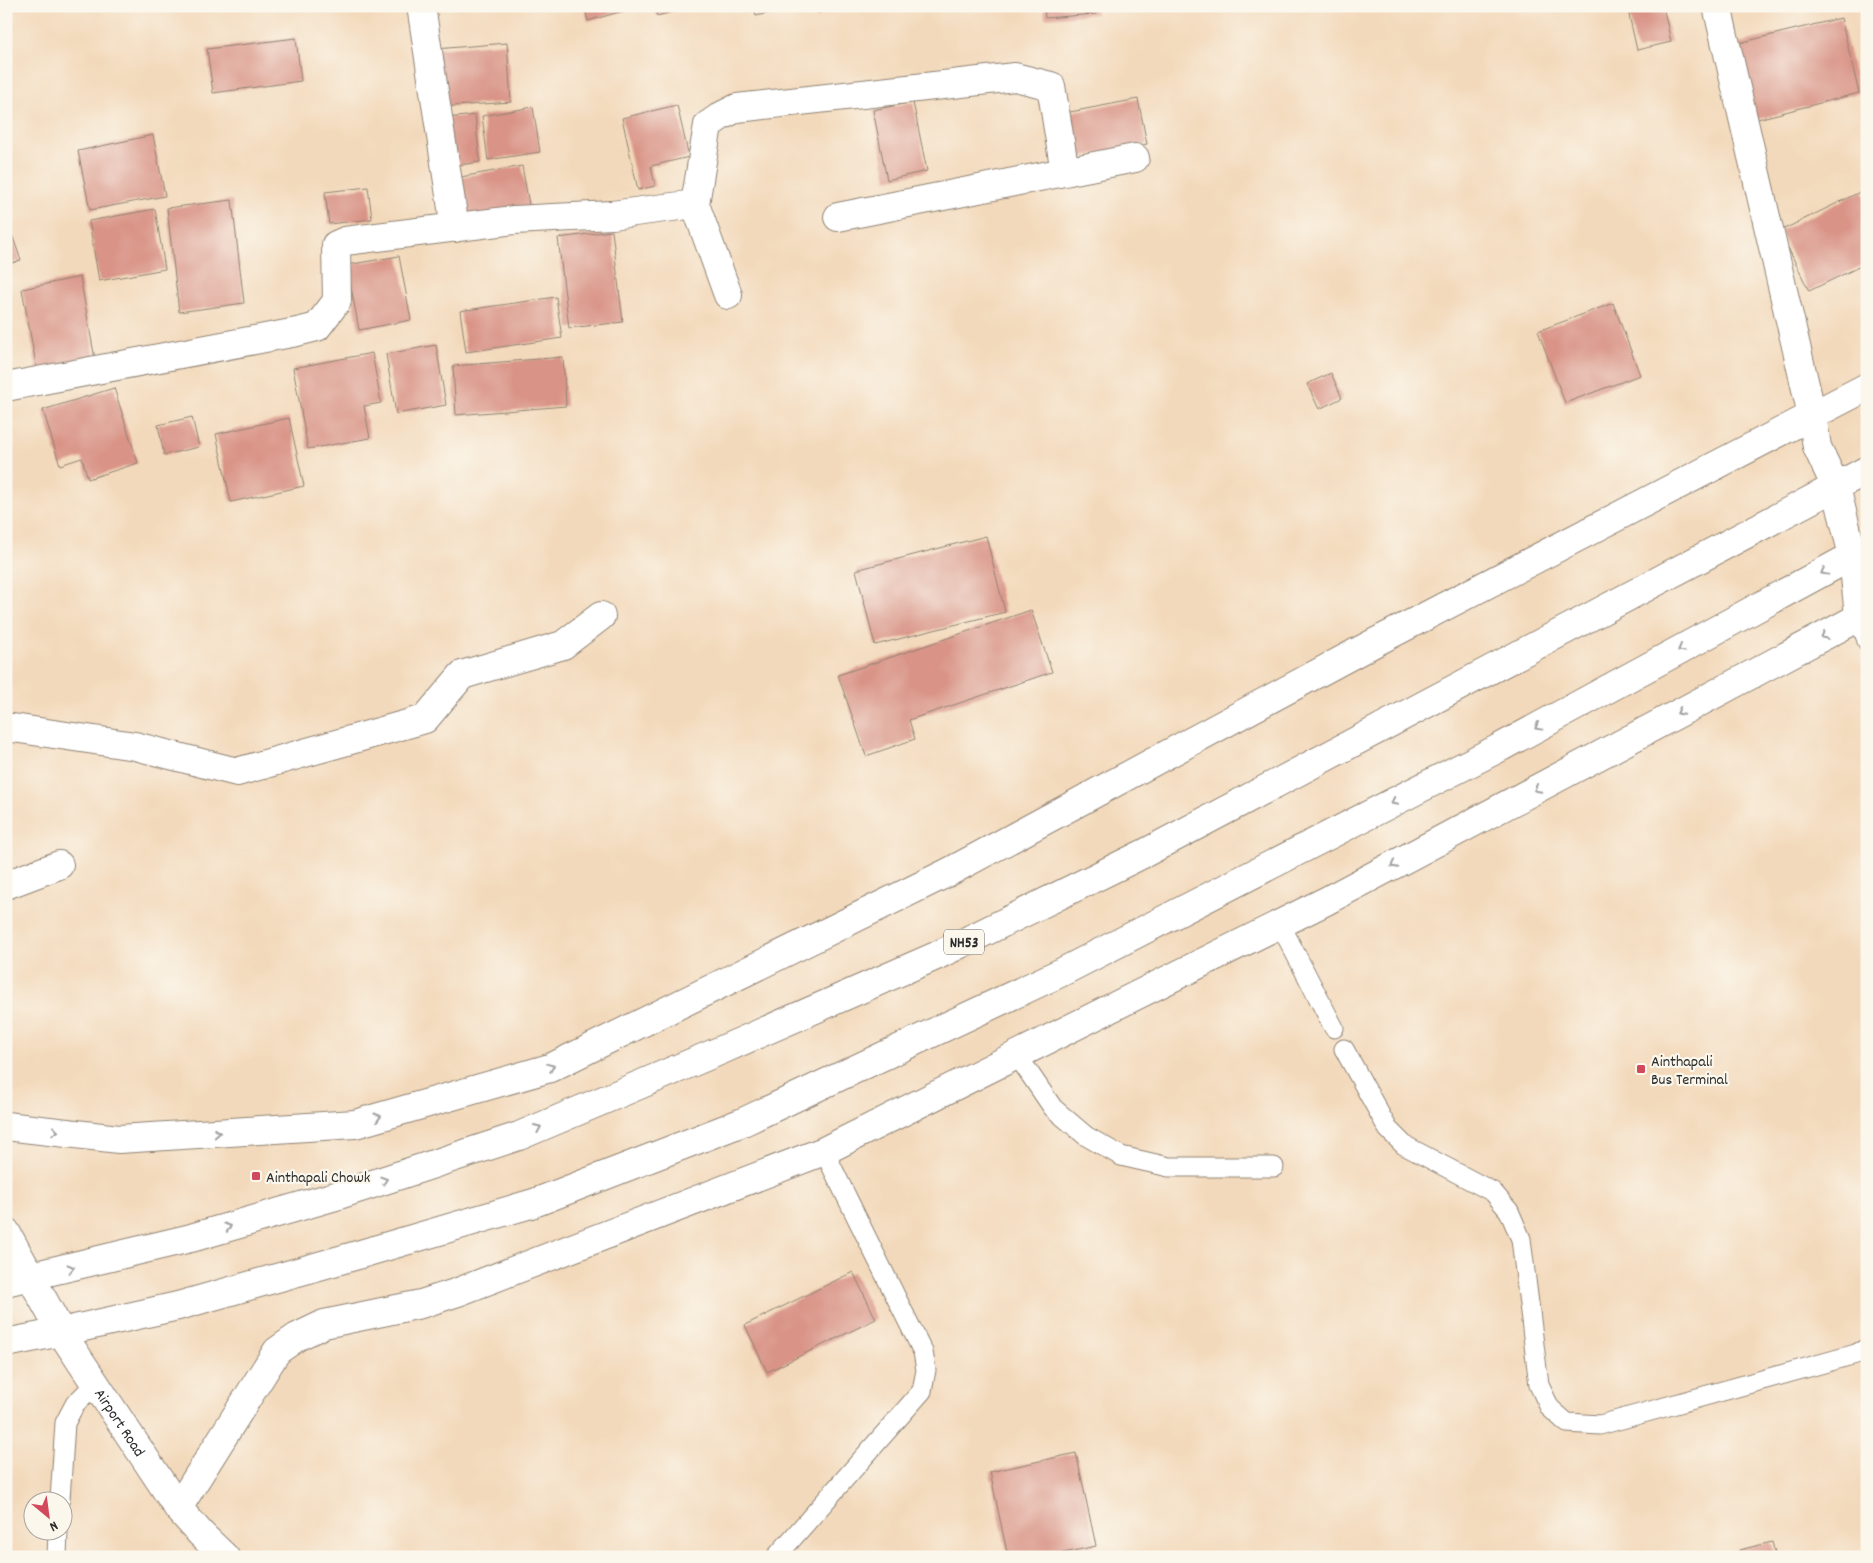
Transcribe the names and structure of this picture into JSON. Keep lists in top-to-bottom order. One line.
{"streets":{"main road":["NH53","Airport Road"]},"crossings":[["NH53","Airport Road"]],"places":{"transit":["Ainthapali Bus Terminal","Ainthapali Chowk"]},"north":"bottom right"}
